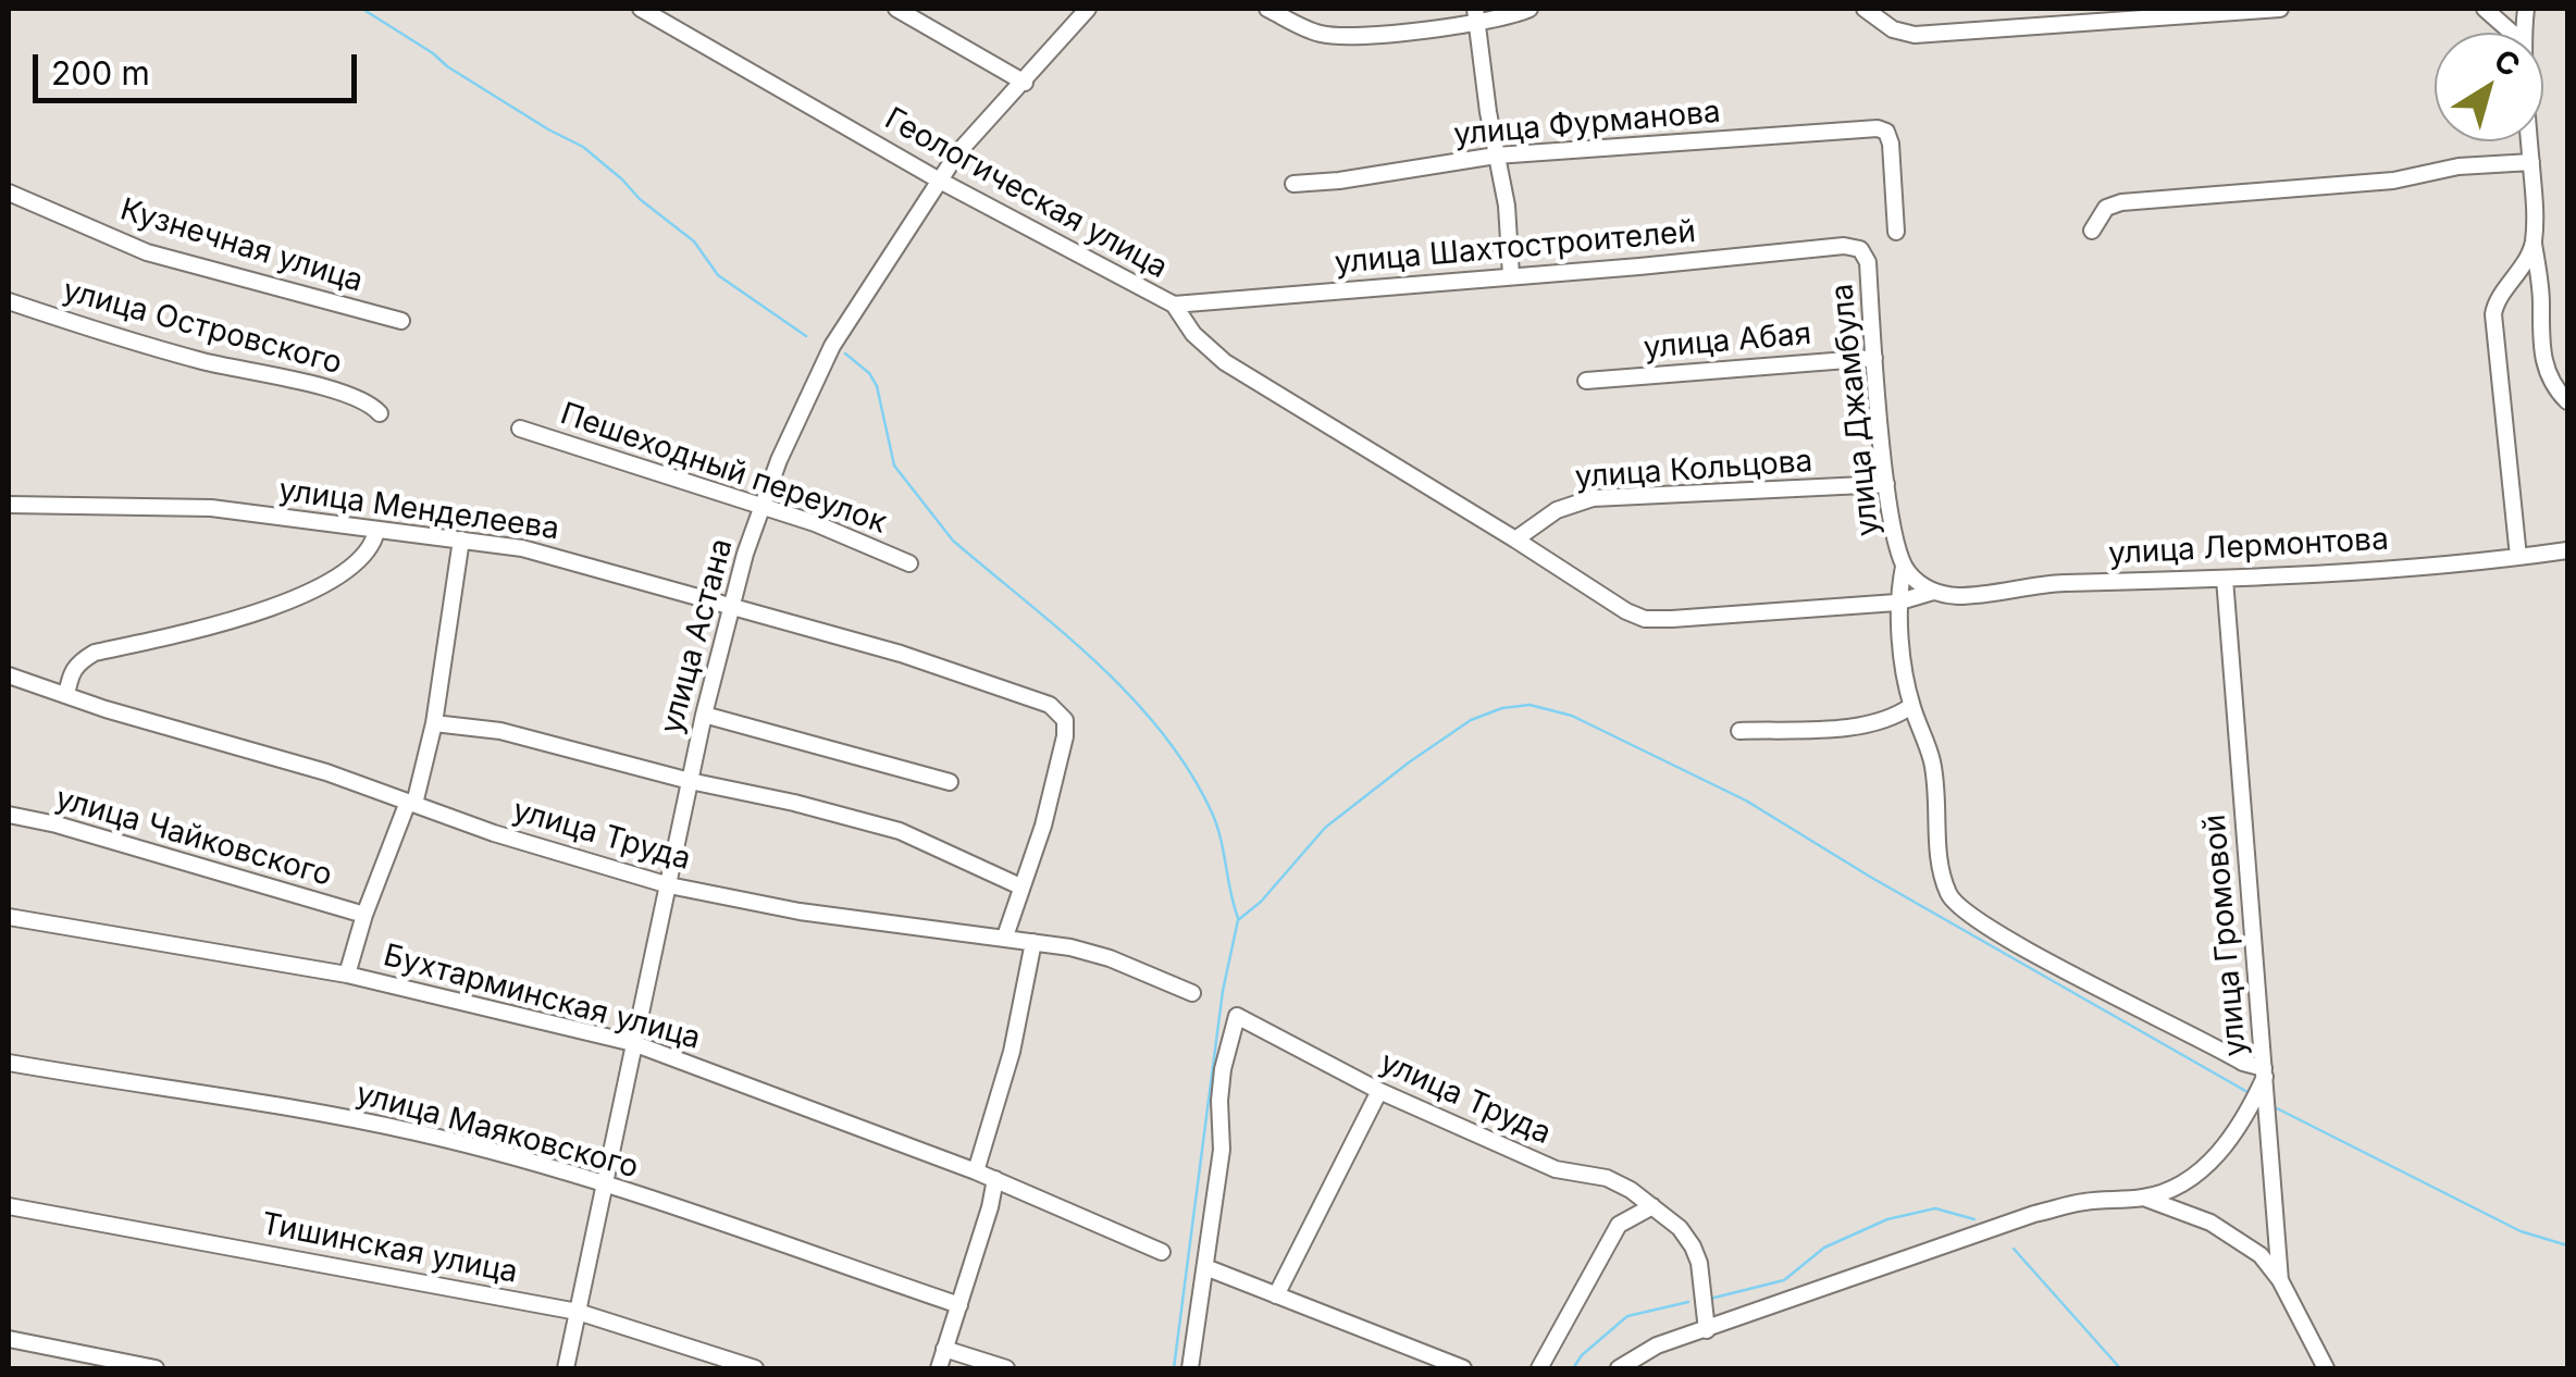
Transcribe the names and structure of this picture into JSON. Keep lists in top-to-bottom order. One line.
{"streets":{"street":["улица Фурманова","Геологическая улица","Кузнечная улица","улица Шахтостроителей","улица Островского","улица Абая","улица Джамбула","Пешеходный переулок","улица Кольцова","улица Менделеева","улица Лермонтова","улица Астана","улица Труда","улица Чайковского","улица Громовой","Бухтарминская улица","улица Маяковского","Тишинская улица"]},"crossings":[["Геологическая улица","улица Шахтостроителей"],["Геологическая улица","улица Кольцова"],["Геологическая улица","улица Лермонтова"],["Геологическая улица","улица Астана"],["улица Шахтостроителей","улица Джамбула"],["улица Абая","улица Джамбула"],["улица Джамбула","улица Кольцова"],["улица Джамбула","улица Лермонтова"],["Пешеходный переулок","улица Астана"],["улица Менделеева","улица Астана"],["улица Лермонтова","улица Громовой"],["улица Астана","улица Труда"],["улица Астана","Бухтарминская улица"],["улица Астана","улица Маяковского"],["улица Астана","Тишинская улица"],["улица Труда","улица Громовой"]],"scale_bar":"200 m","north":"top right"}
